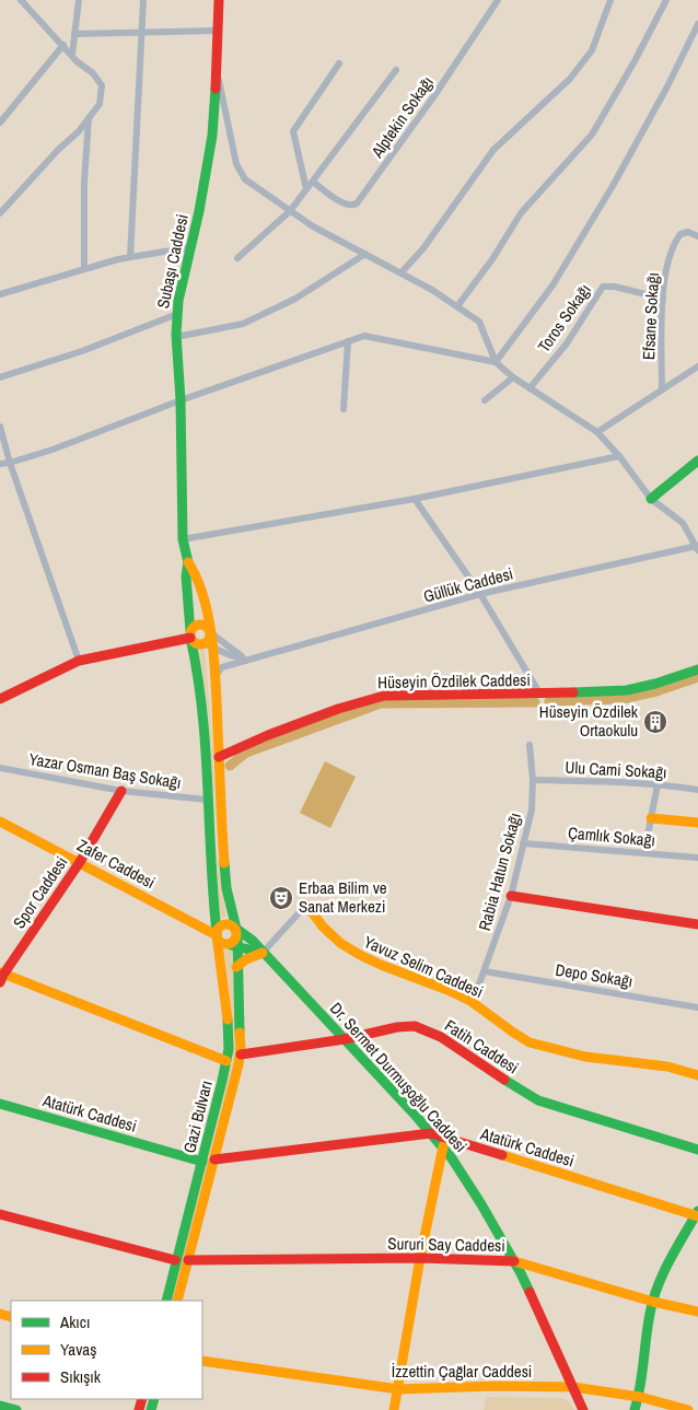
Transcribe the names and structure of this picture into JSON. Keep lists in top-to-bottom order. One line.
{"streets":{"street":["Alptekin Sokağı","Subaşı Caddesi","Efsane Sokağı","Toros Sokağı","Güllük Caddesi","Hüseyin Özdilek Caddesi","Ulu Cami Sokağı","Yazar Osman Baş Sokağı","Çamlık Sokağı","Zafer Caddesi","Rabia Hatun Sokağı","Spor Caddesi","Yavuz Selim Caddesi","Depo Sokağı","Fatih Caddesi","Dr. Sermet Durmuşoğlu Caddesi","Atatürk Caddesi","Gazi Bulvarı","Sururi Say Caddesi","İzzettin Çağlar Caddesi"]},"crossings":[["Subaşı Caddesi","Gazi Bulvarı"],["Efsane Sokağı","Toros Sokağı"],["Güllük Caddesi","Gazi Bulvarı"],["Hüseyin Özdilek Caddesi","Gazi Bulvarı"],["Ulu Cami Sokağı","Rabia Hatun Sokağı"],["Yazar Osman Baş Sokağı","Spor Caddesi"],["Yazar Osman Baş Sokağı","Gazi Bulvarı"],["Çamlık Sokağı","Rabia Hatun Sokağı"],["Zafer Caddesi","Spor Caddesi"],["Zafer Caddesi","Dr. Sermet Durmuşoğlu Caddesi"],["Zafer Caddesi","Gazi Bulvarı"],["Rabia Hatun Sokağı","Yavuz Selim Caddesi"],["Rabia Hatun Sokağı","Depo Sokağı"],["Fatih Caddesi","Dr. Sermet Durmuşoğlu Caddesi"],["Fatih Caddesi","Gazi Bulvarı"],["Dr. Sermet Durmuşoğlu Caddesi","Atatürk Caddesi"],["Dr. Sermet Durmuşoğlu Caddesi","Gazi Bulvarı"],["Dr. Sermet Durmuşoğlu Caddesi","Sururi Say Caddesi"],["Dr. Sermet Durmuşoğlu Caddesi","İzzettin Çağlar Caddesi"],["Atatürk Caddesi","Gazi Bulvarı"],["Gazi Bulvarı","Sururi Say Caddesi"]],"places":{"building":["Hüseyin Özdilek Ortaokulu"],"theatre":["Erbaa Bilim ve Sanat Merkezi"]},"legend":["Akıcı","Yavaş","Sıkışık"]}
